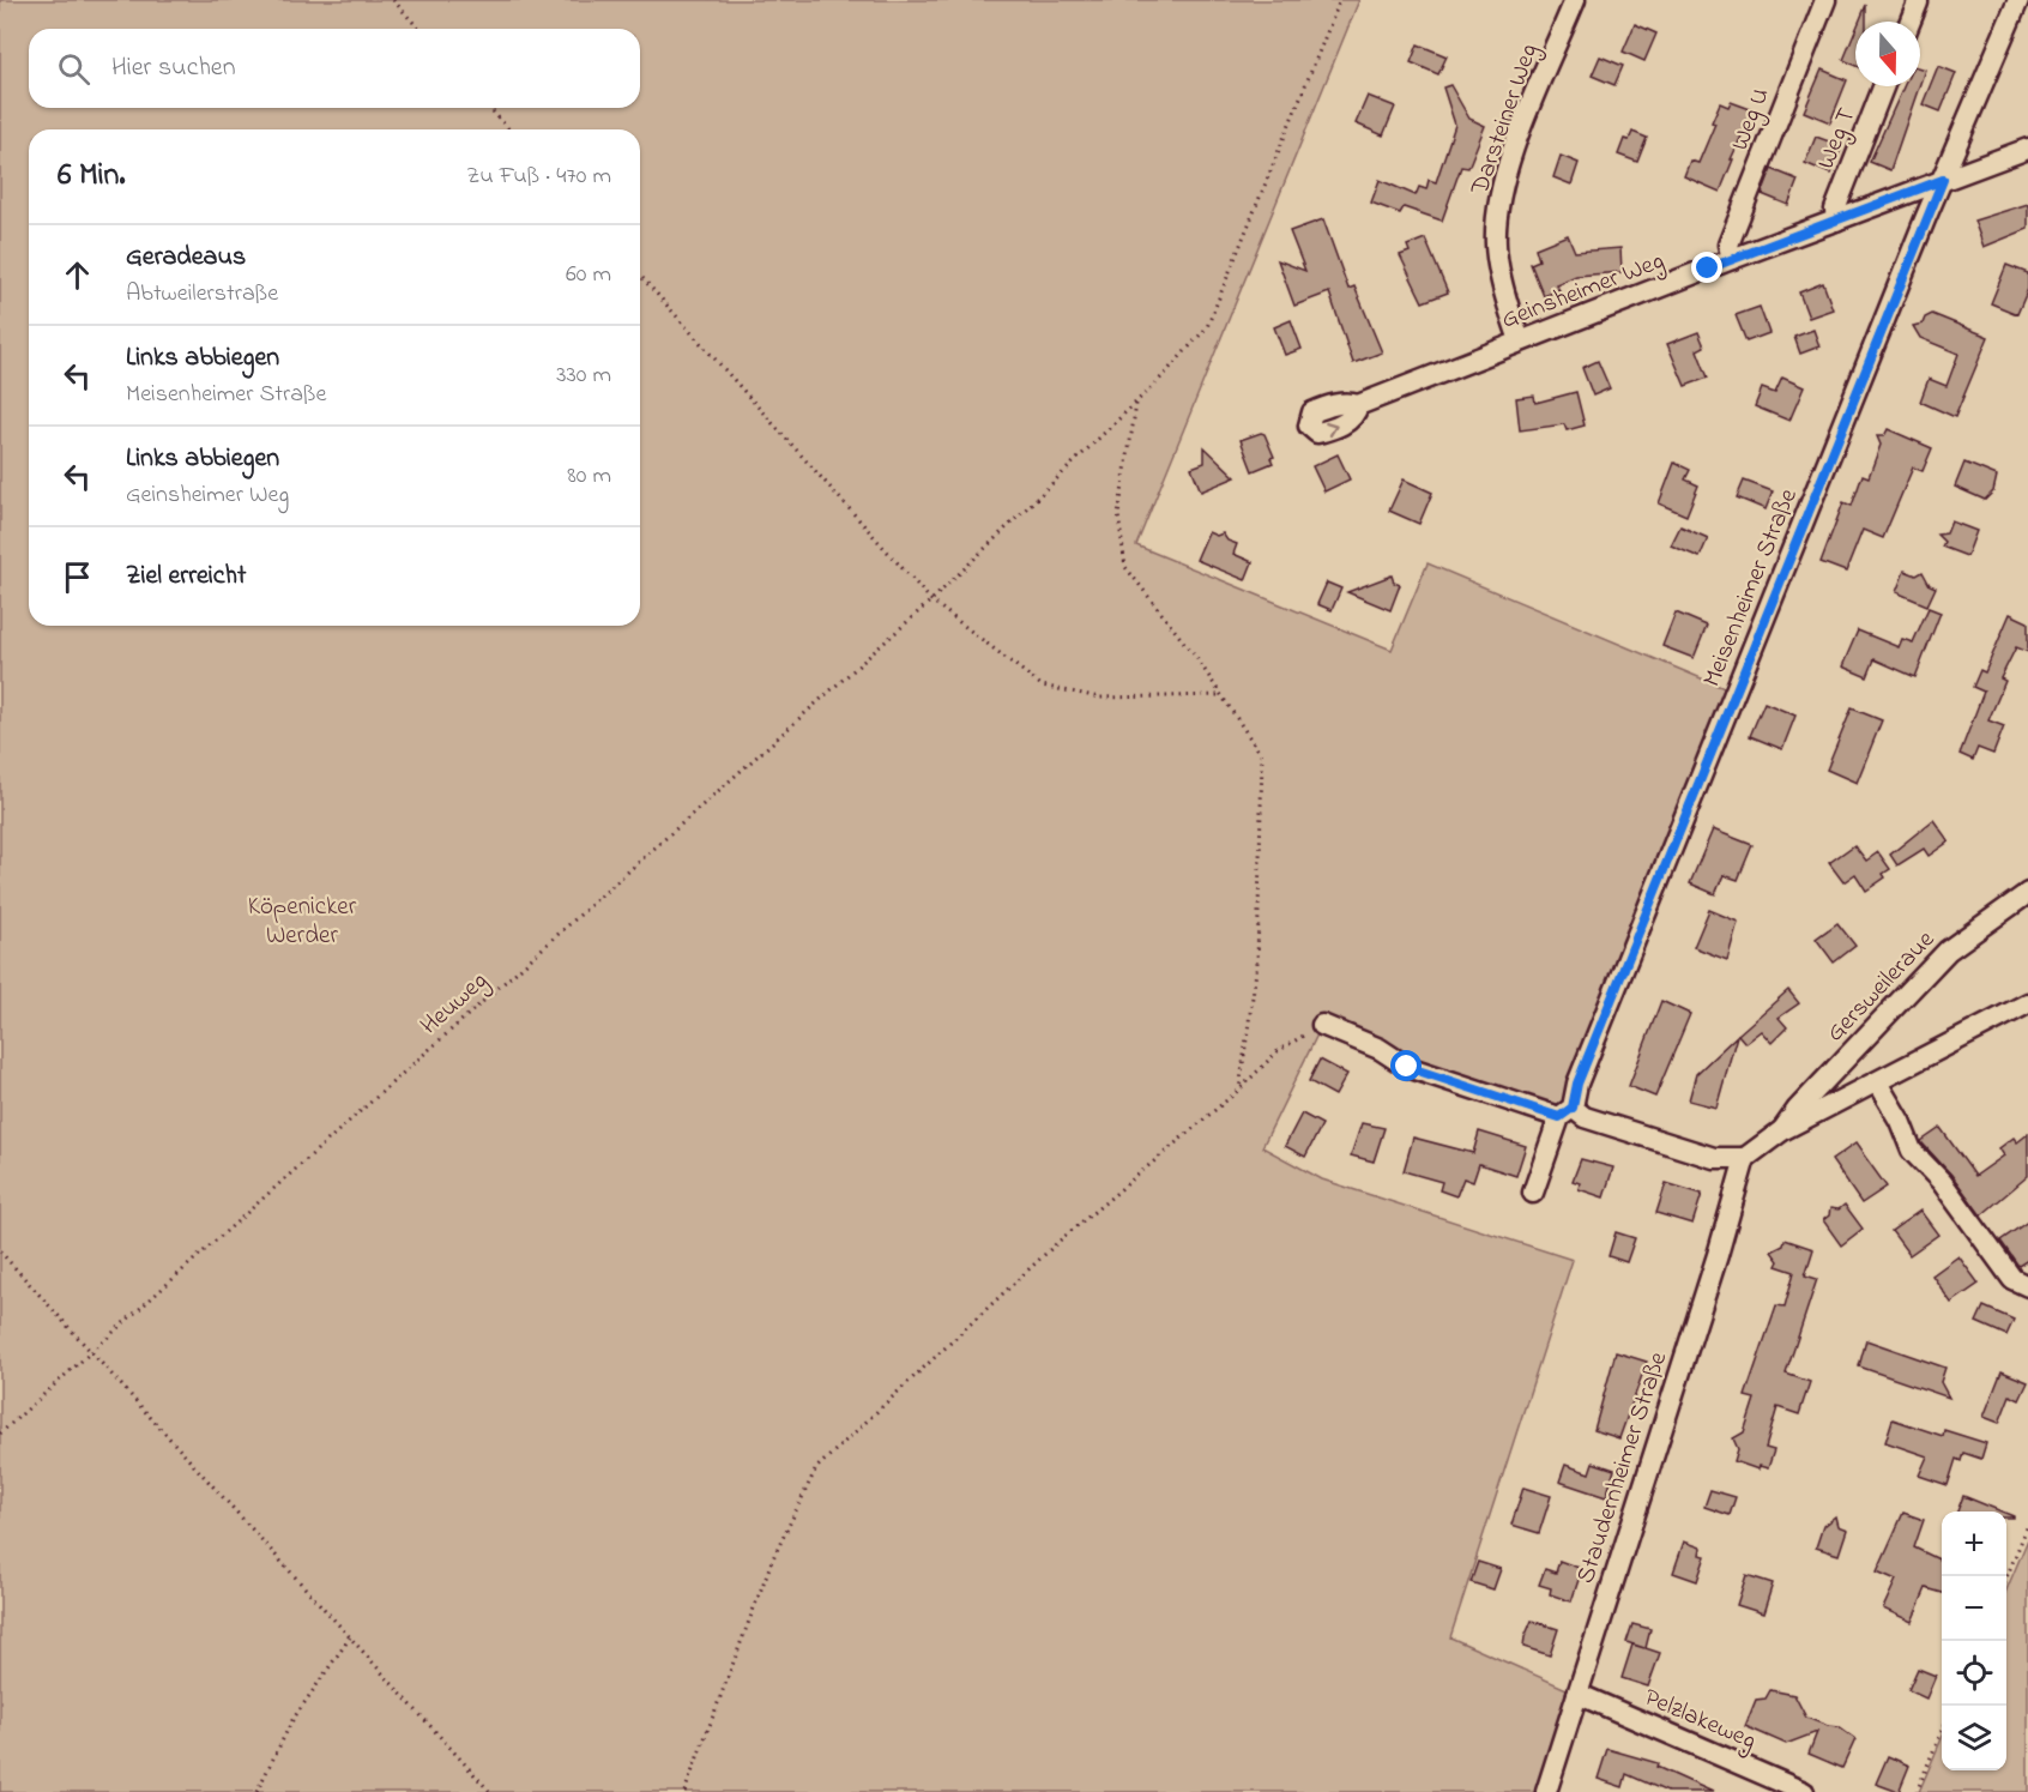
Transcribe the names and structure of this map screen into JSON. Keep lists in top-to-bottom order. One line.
{"streets":{"street":["Darsteiner Weg","Weg U","Weg T","Geinsheimer Weg","Meisenheimer Straße","Gersweileraue","Staudernheimer Straße","Pelzlakeweg"],"path":["Heuweg"]},"crossings":[["Darsteiner Weg","Geinsheimer Weg"],["Weg U","Geinsheimer Weg"],["Weg T","Geinsheimer Weg"],["Geinsheimer Weg","Meisenheimer Straße"],["Gersweileraue","Staudernheimer Straße"],["Staudernheimer Straße","Pelzlakeweg"]],"parks":["Köpenicker Werder"],"north":"bottom","page":{"search":"Hier suchen","heading":["6 Min.","Zu Fuß · 470 m"],"list":[["Geradeaus","Abtweilerstraße","60 m"],["Links abbiegen","Meisenheimer Straße","330 m"],["Links abbiegen","Geinsheimer Weg","80 m"],"Ziel erreicht"],"map_buttons":["+","−"]}}
